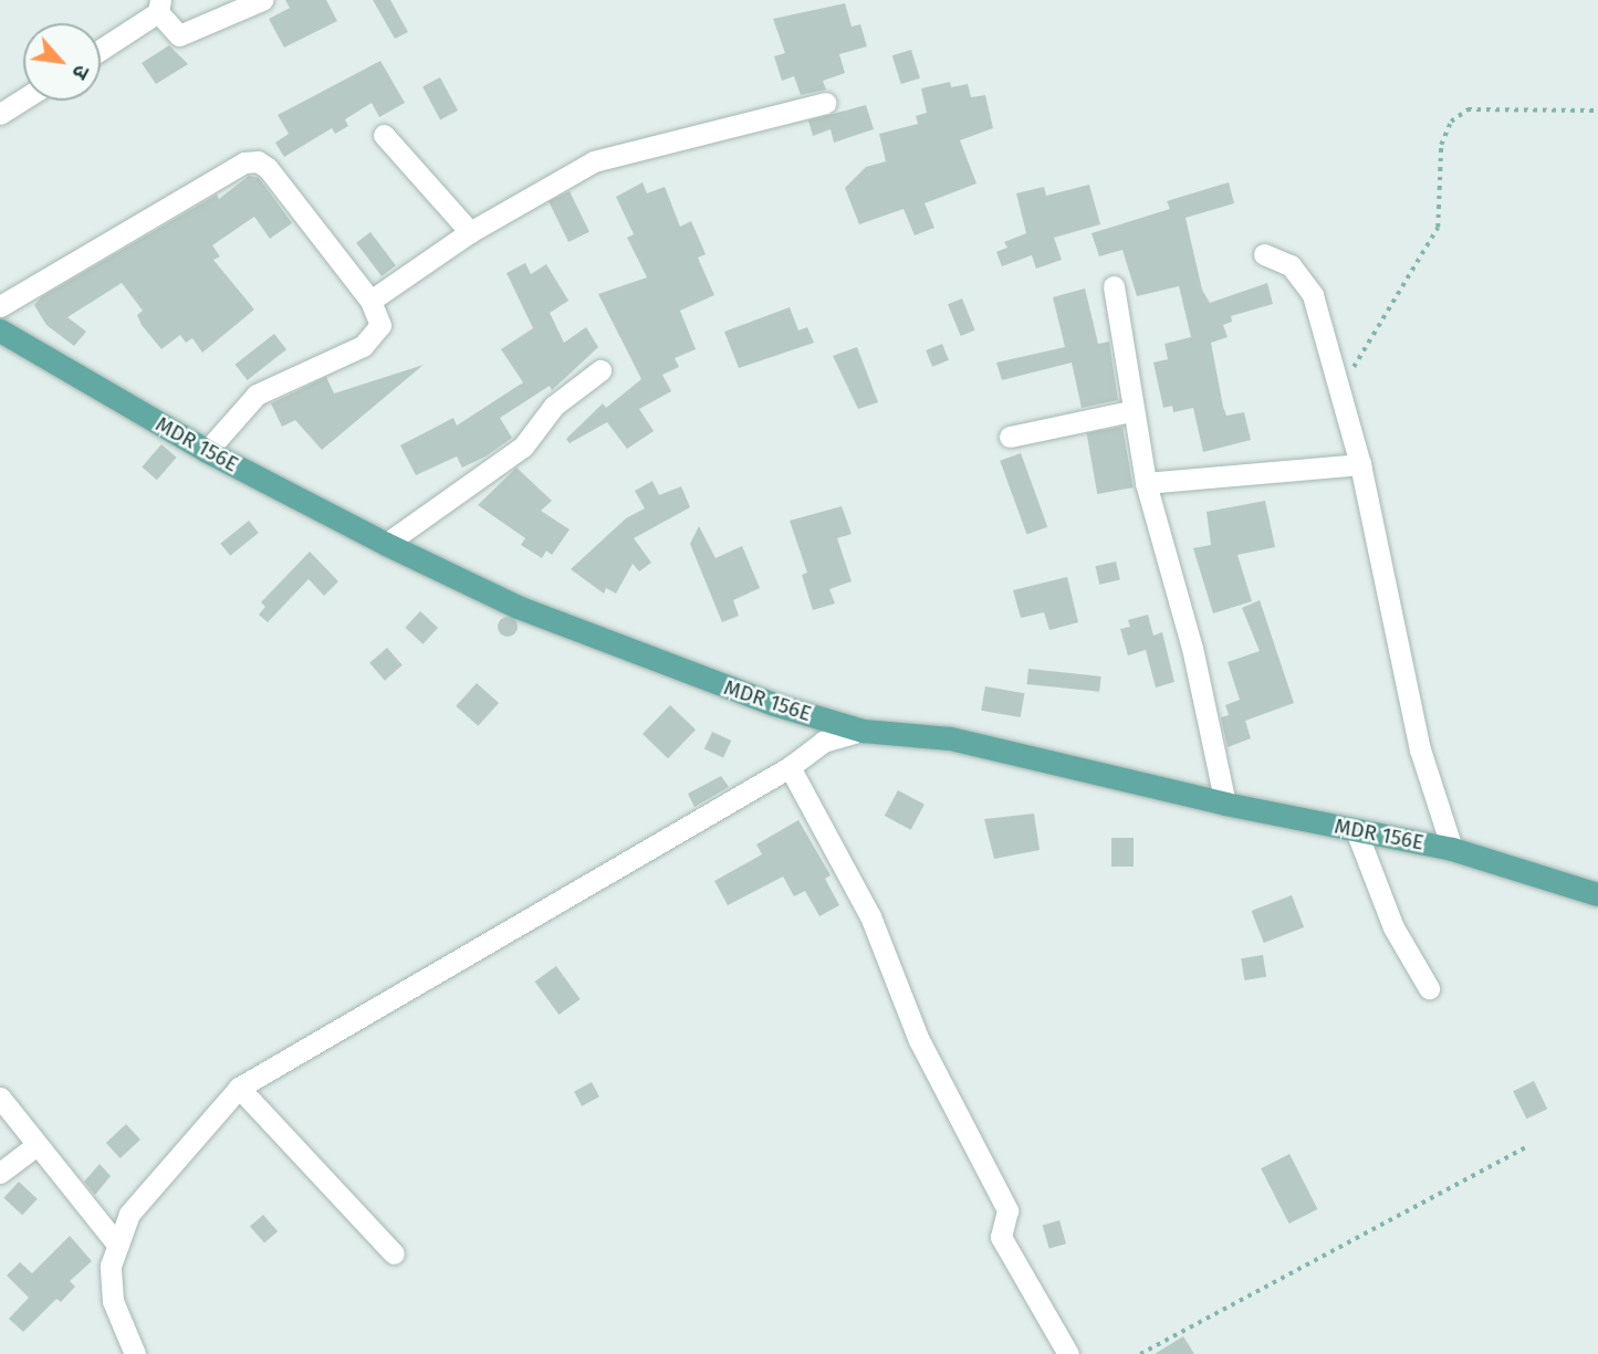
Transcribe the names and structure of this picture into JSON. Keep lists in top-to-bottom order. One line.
{"streets":{"main road":["MDR 156E"]},"north":"bottom right"}
